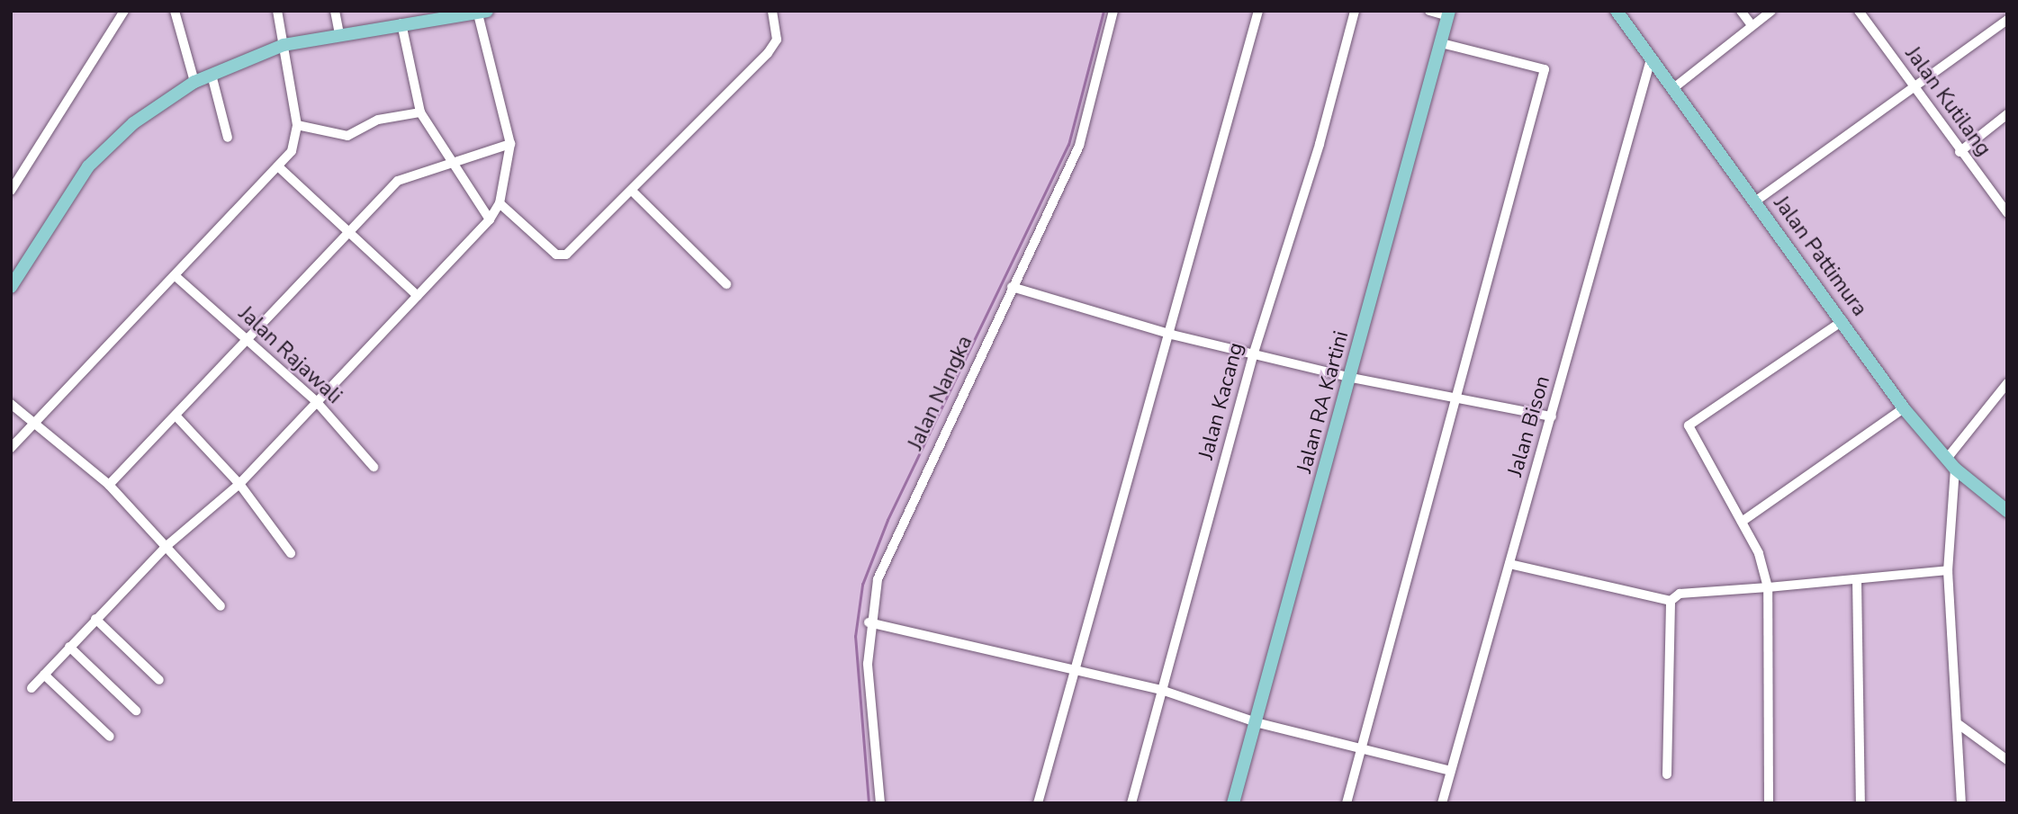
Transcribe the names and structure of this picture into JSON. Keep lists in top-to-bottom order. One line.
{"streets":{"main road":["Jalan Pattimura","Jalan RA Kartini"],"street":["Jalan Kutilang","Jalan Rajawali","Jalan Nangka","Jalan Kacang","Jalan Bison"]},"crossings":[["Jalan Pattimura","Jalan Bison"]]}
